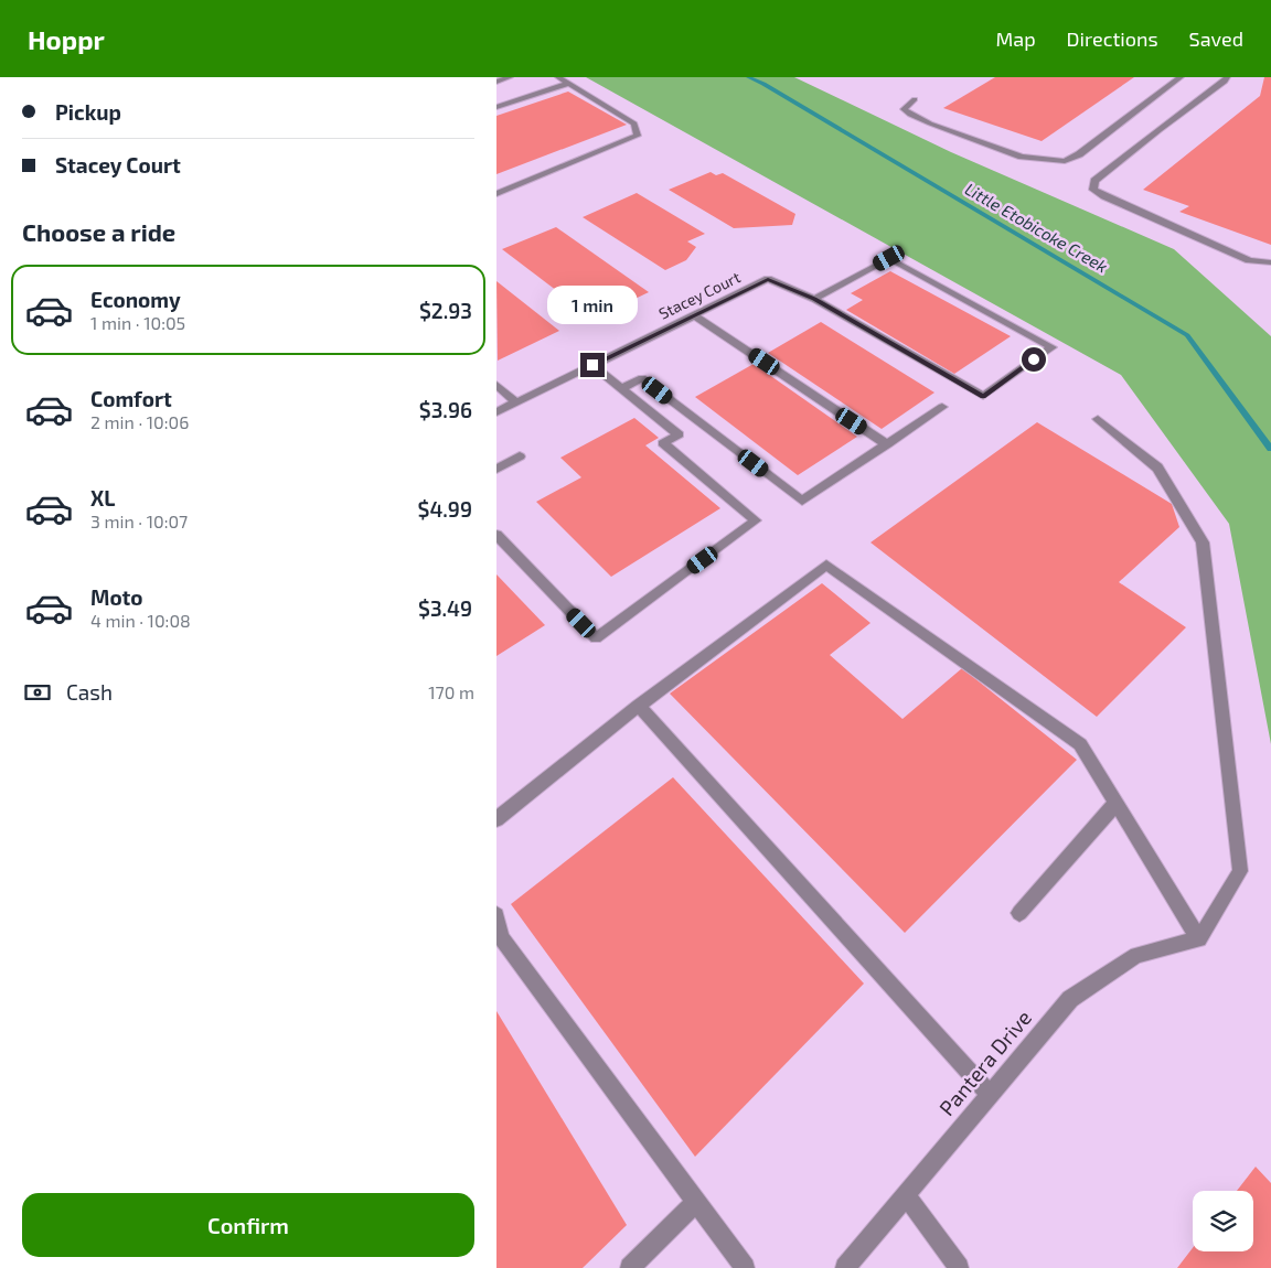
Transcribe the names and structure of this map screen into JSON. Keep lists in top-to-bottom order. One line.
{"streets":{"street":["Stacey Court","Pantera Drive"]},"water":["Little Etobicoke Creek"],"page":{"header":"Hoppr","nav":["Map","Directions","Saved"],"banner":["Pickup","Stacey Court"],"heading":"Choose a ride","list":[{"name":"Economy","note":"1 min · 10:05","value":"$2.93"},{"name":"Comfort","note":"2 min · 10:06","value":"$3.96"},{"name":"XL","note":"3 min · 10:07","value":"$4.99"},{"name":"Moto","note":"4 min · 10:08","value":"$3.49"}],"bubble":"1 min","pay":["Cash","170 m"],"buttons":"Confirm"}}
